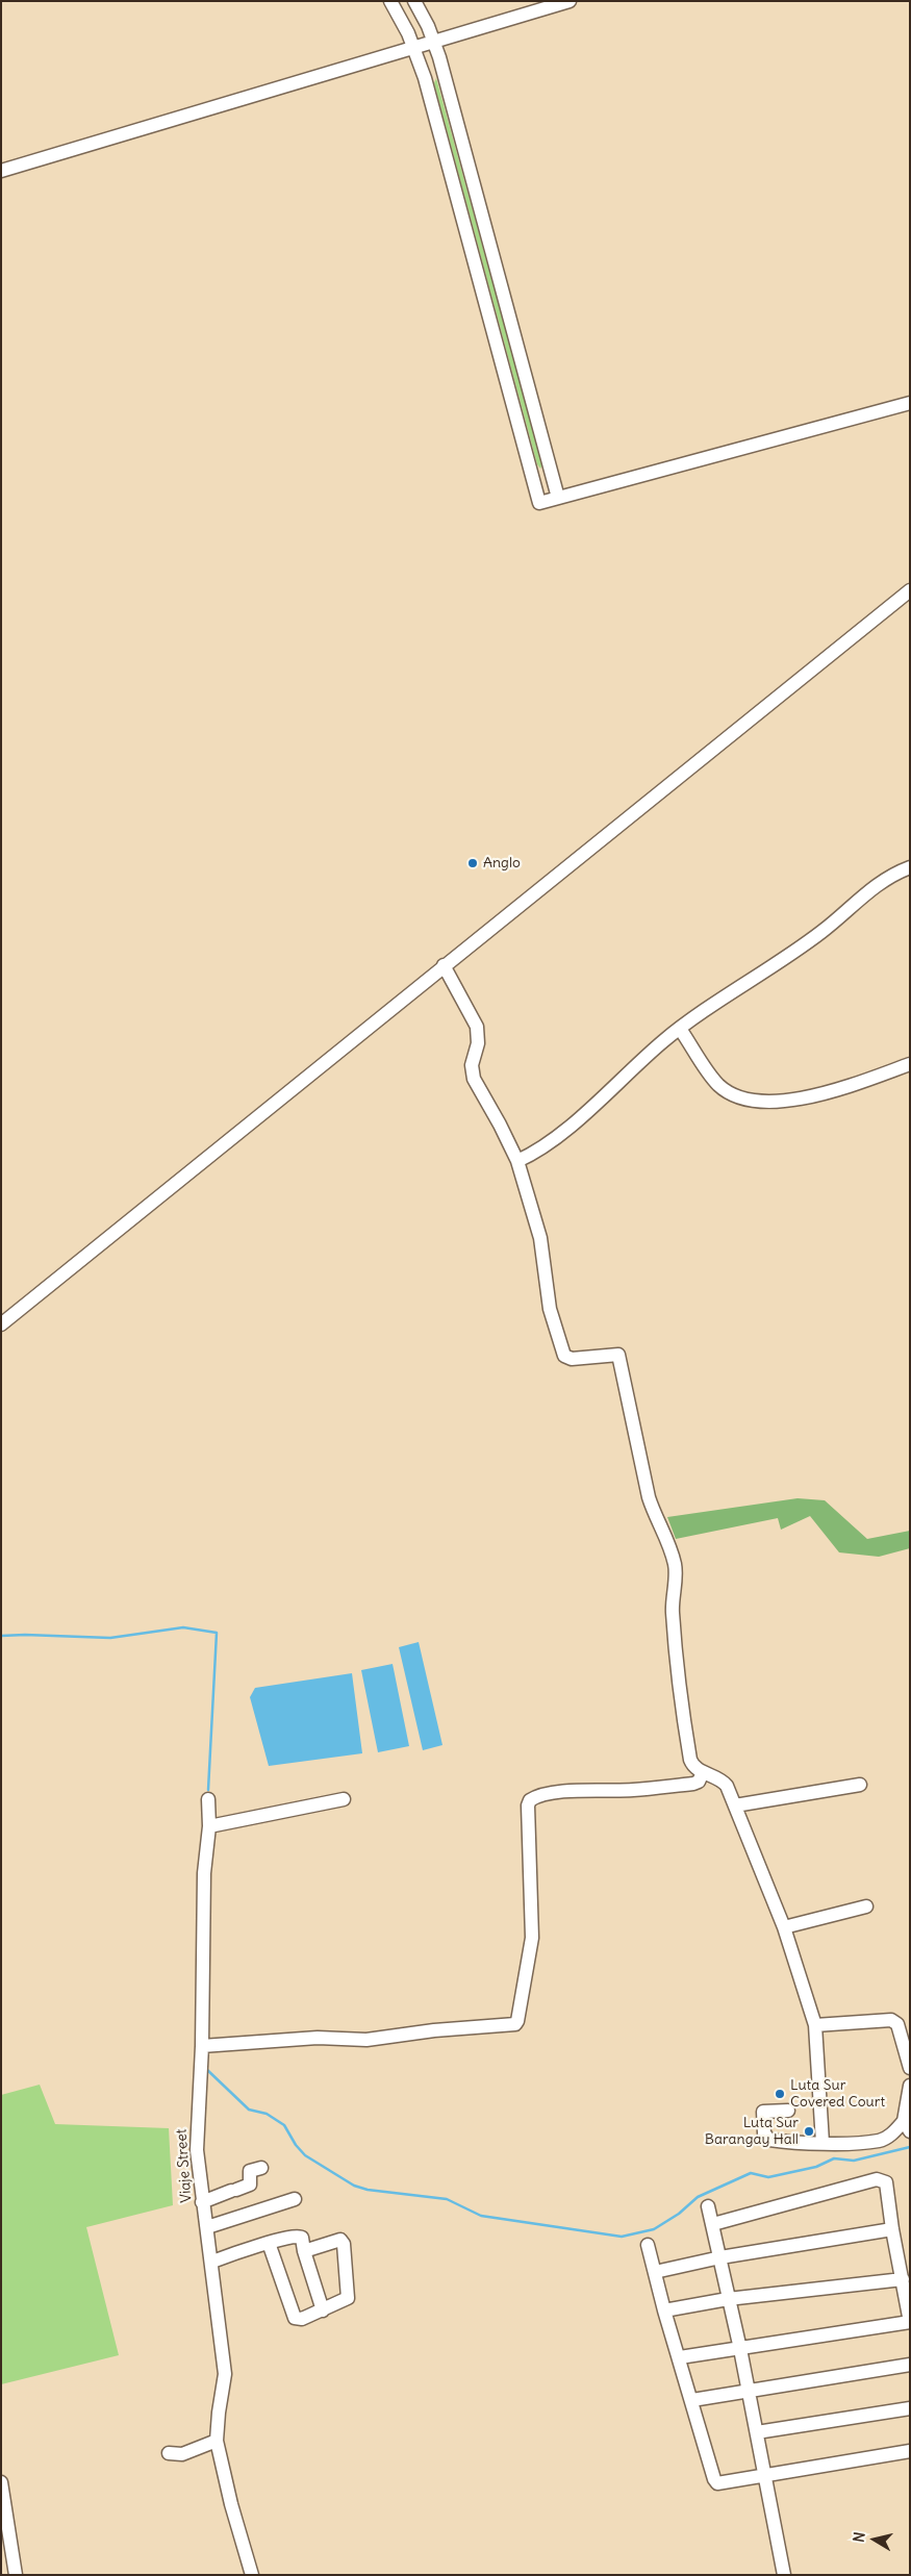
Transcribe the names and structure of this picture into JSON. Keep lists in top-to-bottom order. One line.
{"streets":{"street":["Viaje Street"]},"places":["Anglo","Luta Sur Covered Court","Luta Sur Barangay Hall"],"north":"left"}
